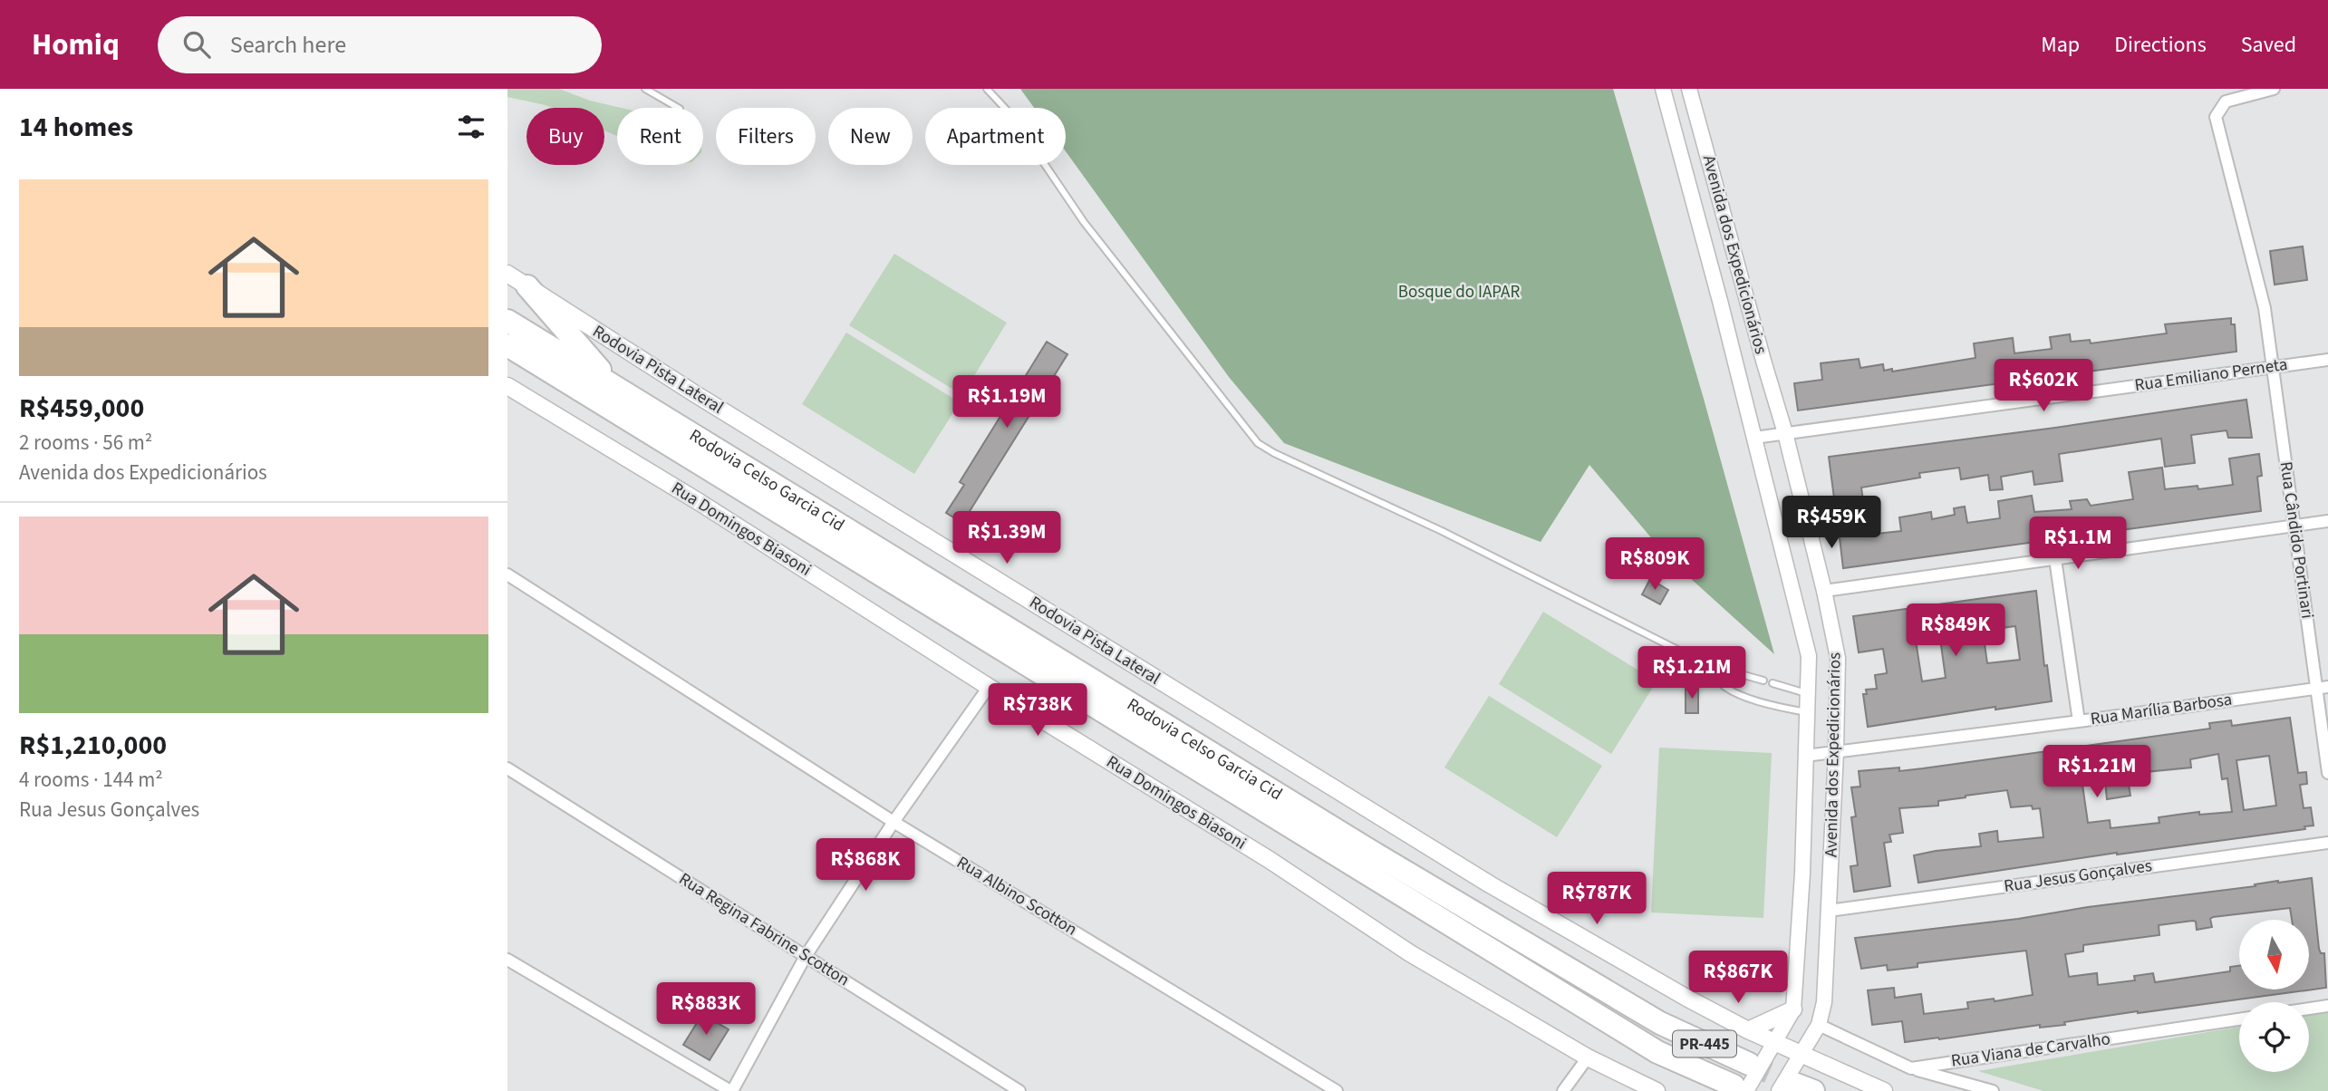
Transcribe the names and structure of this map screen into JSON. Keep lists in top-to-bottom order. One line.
{"streets":{"highway":["Rodovia Celso Garcia Cid","PR-445"],"main road":["Rodovia Pista Lateral","Rua Domingos Biasoni"],"street":["Avenida dos Expedicionários","Rua Emiliano Perneta","Rua Cândido Portinari","Rua Marília Barbosa","Rua Jesus Gonçalves","Rua Albino Scotton","Rua Regina Fabrine Scotton","Rua Viana de Carvalho"]},"crossings":[["Avenida dos Expedicionários","Rua Emiliano Perneta"],["Avenida dos Expedicionários","Rodovia Celso Garcia Cid"],["Avenida dos Expedicionários","Rua Marília Barbosa"],["Avenida dos Expedicionários","Rua Jesus Gonçalves"],["Avenida dos Expedicionários","PR-445"],["Rodovia Pista Lateral","PR-445"],["Rua Emiliano Perneta","Rua Cândido Portinari"],["Rua Cândido Portinari","Rua Marília Barbosa"]],"parks":["Bosque do IAPAR"],"north":"bottom","page":{"header":"Homiq","search":"Search here","nav":["Map","Directions","Saved"],"heading":"14 homes","chip":["Buy","Rent","Filters","New","Apartment"],"list":[{"name":"R$459,000","note":"2 rooms · 56 m² · Avenida dos Expedicionários"},{"name":"R$1,210,000","note":"4 rooms · 144 m² · Rua Jesus Gonçalves"}],"price":["R$602K","R$1.19M","R$459K","R$1.39M","R$1.1M","R$809K","R$849K","R$1.21M","R$738K","R$1.21M","R$868K","R$787K","R$867K","R$883K"]}}
